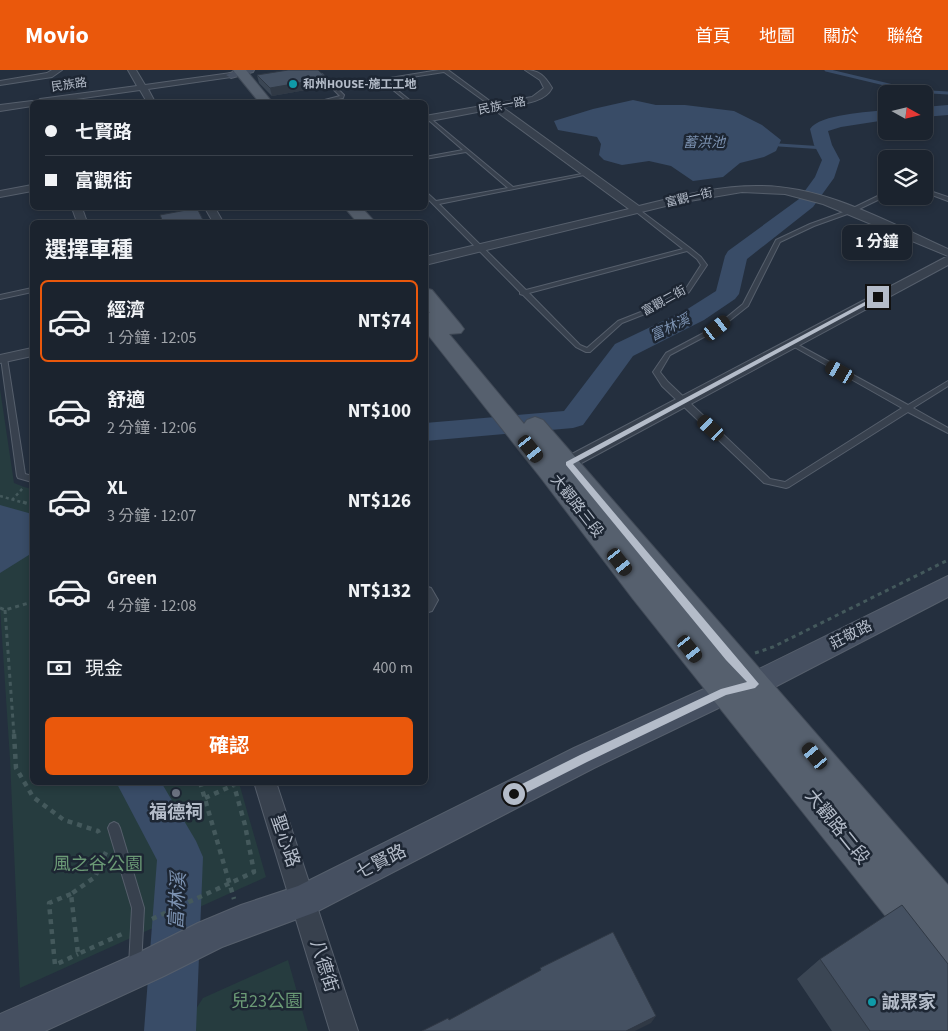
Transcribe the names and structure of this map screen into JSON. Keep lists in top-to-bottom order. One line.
{"streets":{"main road":["大觀路三段","大觀路二段"],"street":["民族路","民族一路","富觀一街","富觀二街","莊敬路","聖心路","七賢路","八德街"]},"crossings":[["民族一路","富觀二街"],["富觀一街","富觀二街"],["大觀路三段","莊敬路"],["大觀路三段","大觀路二段"],["大觀路三段","七賢路"],["莊敬路","大觀路二段"],["莊敬路","七賢路"],["大觀路二段","七賢路"],["聖心路","七賢路"],["聖心路","八德街"],["七賢路","八德街"]],"water":["蓄洪池","富林溪"],"parks":["風之谷公園","兒23公園"],"places":["和州HOUSE-施工工地","福德祠","誠聚家"],"north":"right","page":{"header":"Movio","nav":["首頁","地圖","關於","聯絡"],"banner":["七賢路","富觀街"],"heading":"選擇車種","bubble":"1 分鐘","list":[{"name":"經濟","note":"1 分鐘 · 12:05","value":"NT$74"},{"name":"舒適","note":"2 分鐘 · 12:06","value":"NT$100"},{"name":"XL","note":"3 分鐘 · 12:07","value":"NT$126"},{"name":"Green","note":"4 分鐘 · 12:08","value":"NT$132"}],"pay":["現金","400 m"],"buttons":"確認"}}
